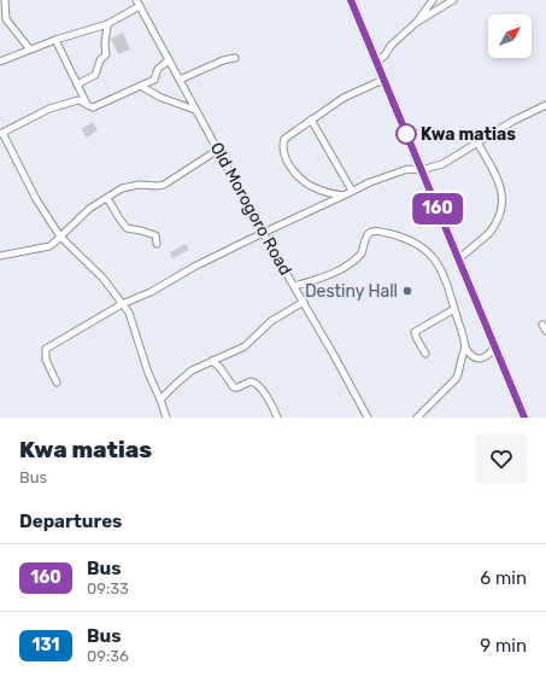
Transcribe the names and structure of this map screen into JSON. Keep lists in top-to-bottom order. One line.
{"streets":{"street":["Old Morogoro Road"]},"places":["Kwa matias","Destiny Hall"],"lines":["bus line 160"],"north":"top right","page":{"on_map":"160","heading":[["Kwa matias","Bus"],"Departures"],"list":[{"mark":"160","name":"Bus","note":"09:33","value":"6 min"},{"mark":"131","name":"Bus","note":"09:36","value":"9 min"}]}}
